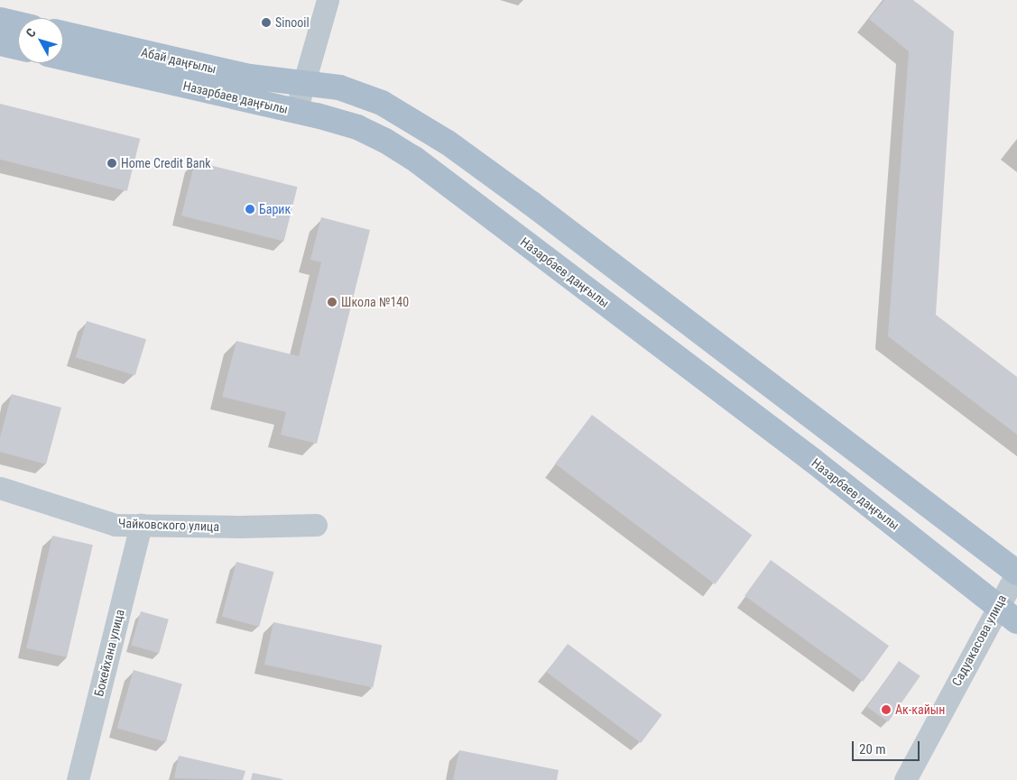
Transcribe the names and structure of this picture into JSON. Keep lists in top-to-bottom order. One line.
{"streets":{"main road":["Абай даңғылы","Назарбаев даңғылы"],"street":["Чайковского улица","Садуакасова улица","Бокейхана улица"]},"crossings":[["Назарбаев даңғылы","Садуакасова улица"],["Чайковского улица","Бокейхана улица"]],"places":["Sinooil","Home Credit Bank","Барик","Школа №140","Ак-кайын"],"scale_bar":"20 m","north":"top left"}
